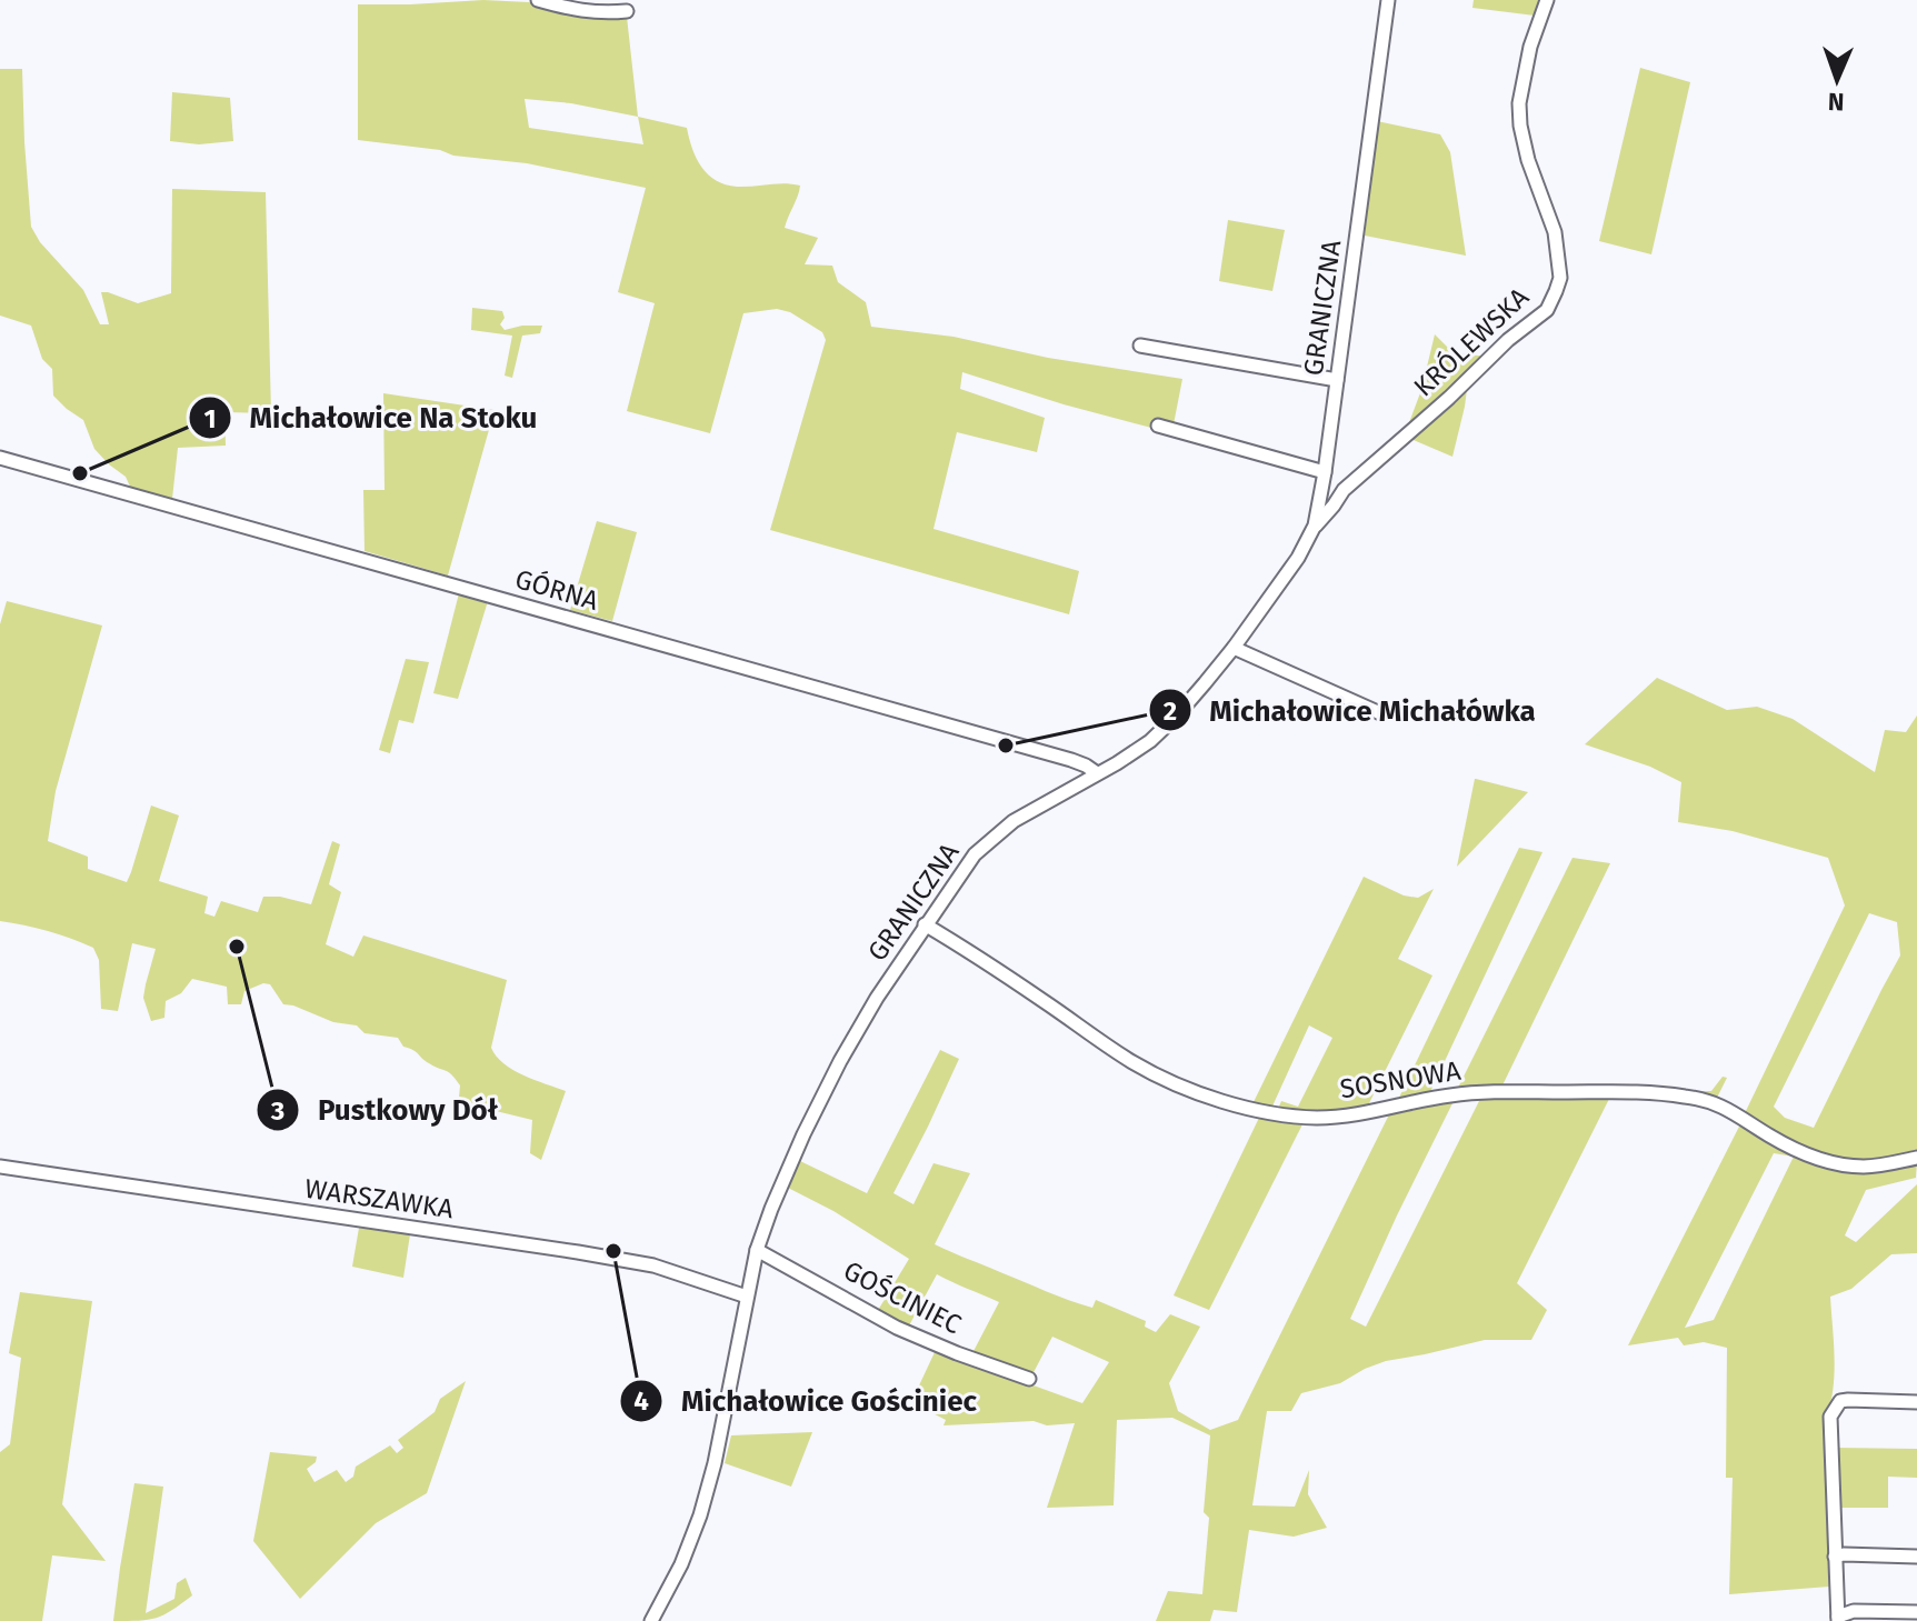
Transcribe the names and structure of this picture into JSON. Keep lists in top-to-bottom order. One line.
{"streets":{"street":["GRANICZNA","KRÓLEWSKA","GÓRNA","SOSNOWA","WARSZAWKA","GOŚCINIEC"]},"crossings":[["GRANICZNA","KRÓLEWSKA"],["GRANICZNA","GÓRNA"],["GRANICZNA","SOSNOWA"],["GRANICZNA","WARSZAWKA"],["GRANICZNA","GOŚCINIEC"]],"places":["Michałowice Na Stoku","Michałowice Michałówka","Pustkowy Dół","Michałowice Gościniec"],"north":"bottom"}
